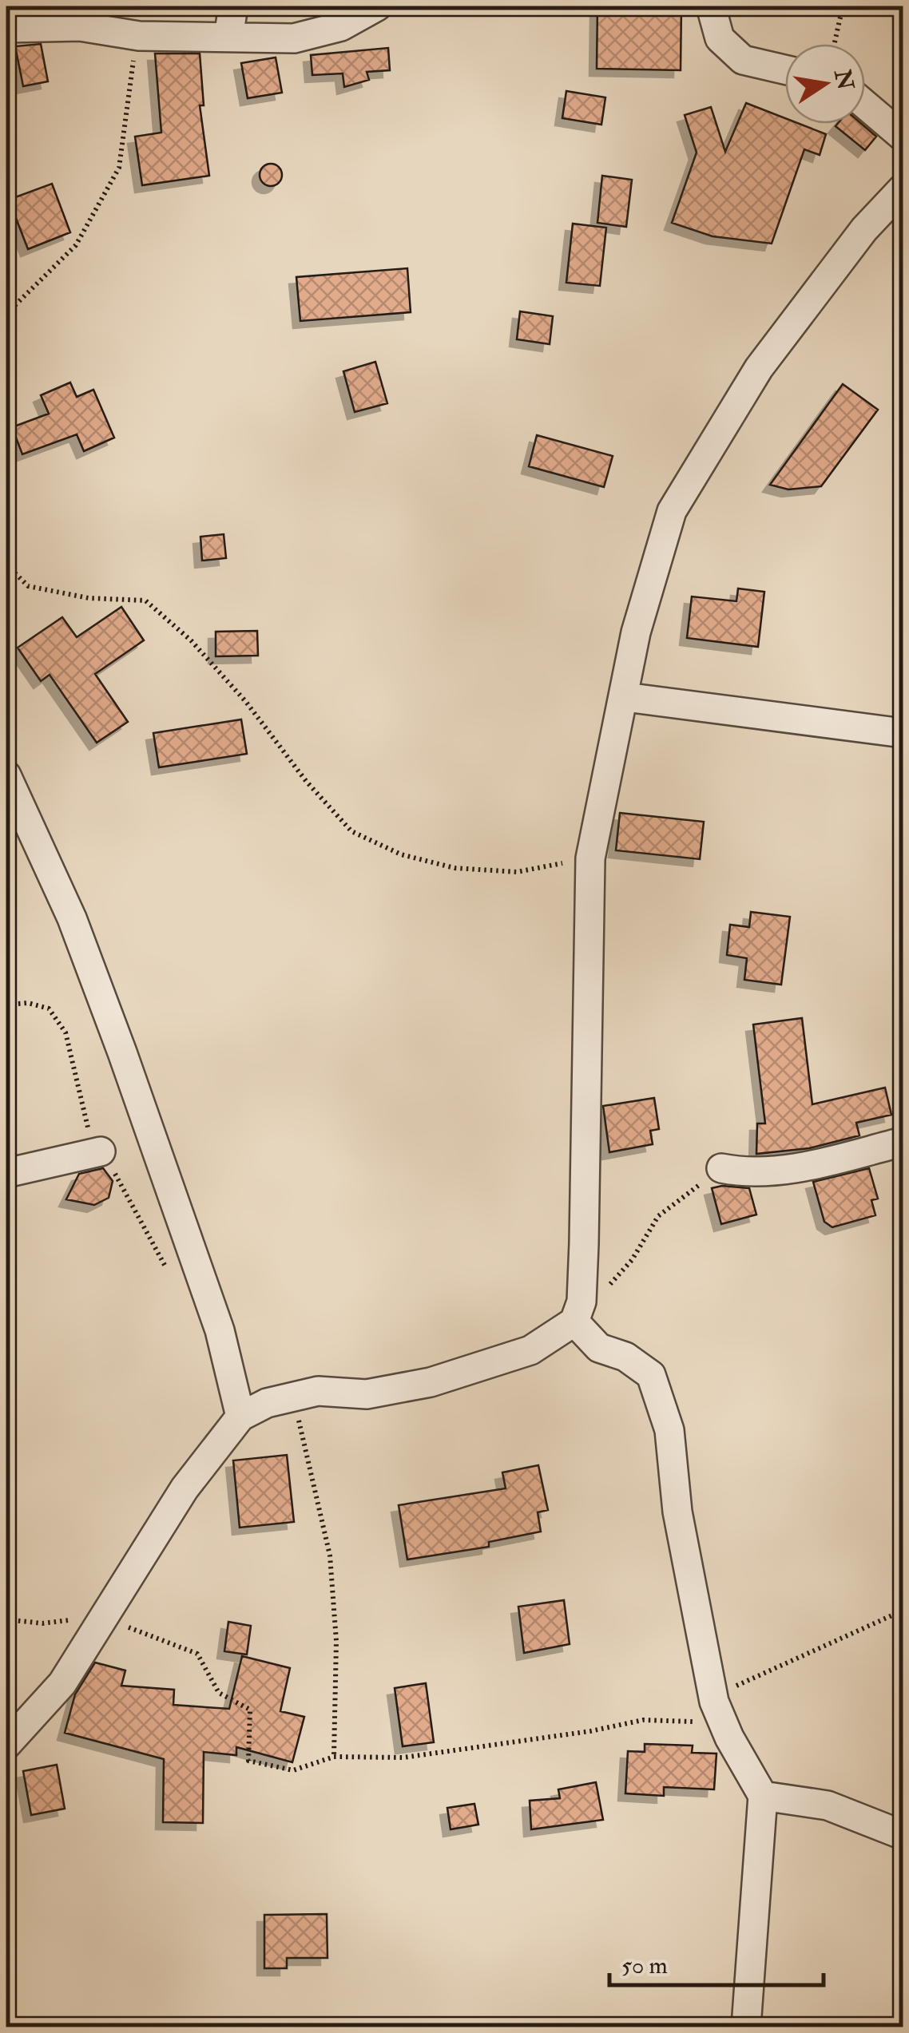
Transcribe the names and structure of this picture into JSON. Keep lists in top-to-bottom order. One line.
{"scale_bar":"50 m","north":"right"}
